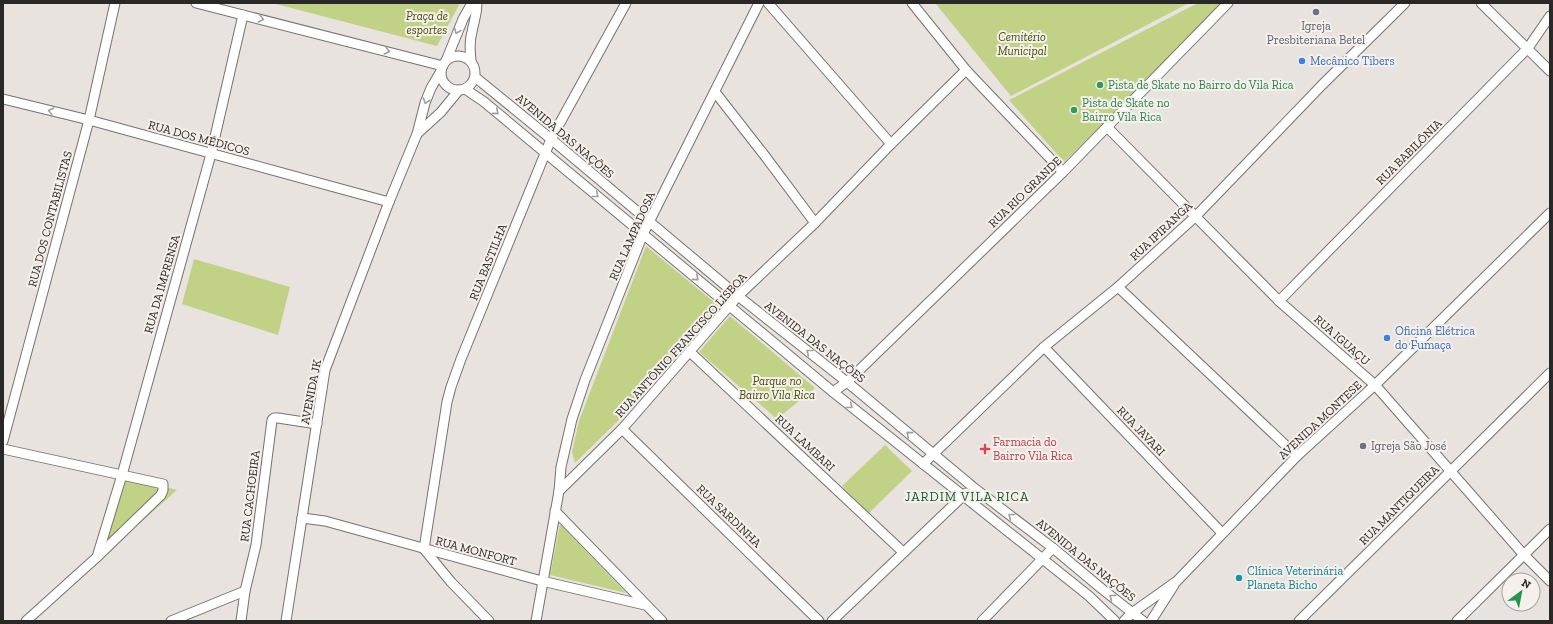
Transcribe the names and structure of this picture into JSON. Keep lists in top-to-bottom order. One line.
{"streets":{"street":["AVENIDA DAS NAÇÕES","RUA DOS MÉDICOS","RUA BABILÔNIA","RUA RIO GRANDE","RUA DOS CONTABILISTAS","RUA IPIRANGA","RUA LAMPADOSA","RUA BASTILHA","RUA DA IMPRENSA","RUA IGUAÇU","RUA ANTÔNIO FRANCISCO LISBOA","AVENIDA JK","AVENIDA MONTESE","RUA JAVARI","RUA LAMBARI","RUA CACHOEIRA","RUA MANTIQUEIRA","RUA SARDINHA","RUA MONFORT"]},"crossings":[["AVENIDA DAS NAÇÕES","RUA RIO GRANDE"],["AVENIDA DAS NAÇÕES","RUA IPIRANGA"],["AVENIDA DAS NAÇÕES","RUA LAMPADOSA"],["AVENIDA DAS NAÇÕES","RUA BASTILHA"],["AVENIDA DAS NAÇÕES","RUA ANTÔNIO FRANCISCO LISBOA"],["AVENIDA DAS NAÇÕES","AVENIDA JK"],["AVENIDA DAS NAÇÕES","AVENIDA MONTESE"],["RUA DOS MÉDICOS","RUA DOS CONTABILISTAS"],["RUA DOS MÉDICOS","RUA DA IMPRENSA"],["RUA DOS MÉDICOS","AVENIDA JK"],["RUA BABILÔNIA","RUA IGUAÇU"],["RUA RIO GRANDE","RUA IGUAÇU"],["RUA IPIRANGA","RUA IGUAÇU"],["RUA IPIRANGA","RUA JAVARI"],["RUA LAMPADOSA","RUA ANTÔNIO FRANCISCO LISBOA"],["RUA BASTILHA","RUA MONFORT"],["RUA IGUAÇU","AVENIDA MONTESE"],["RUA IGUAÇU","RUA MANTIQUEIRA"],["RUA ANTÔNIO FRANCISCO LISBOA","RUA LAMBARI"],["RUA ANTÔNIO FRANCISCO LISBOA","RUA SARDINHA"],["AVENIDA JK","RUA CACHOEIRA"],["AVENIDA JK","RUA MONFORT"],["AVENIDA MONTESE","RUA JAVARI"]],"districts":["JARDIM VILA RICA"],"parks":["Praça de esportes","Cemitério Municipal","Parque no Bairro Vila Rica"],"places":{"other":["Igreja Presbiteriana Betel","Mecânico Tibers","Pista de Skate no Bairro do Vila Rica","Pista de Skate no Bairro Vila Rica","Oficina Elétrica do Fumaça","Igreja São José","Clínica Veterinária Planeta Bicho"],"health":["Farmacia do Bairro Vila Rica"]},"north":"top right"}
